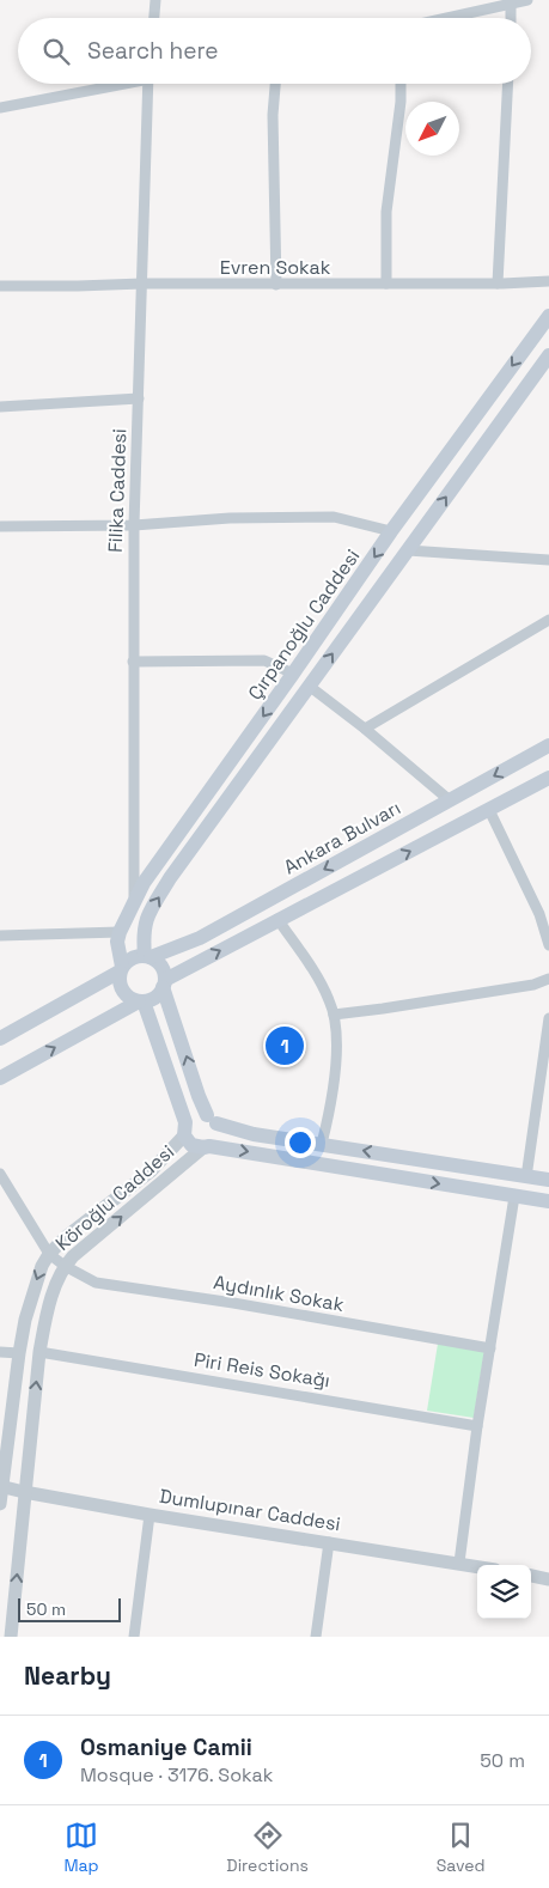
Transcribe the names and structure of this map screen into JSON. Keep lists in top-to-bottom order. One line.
{"streets":{"main road":["Çırpanoğlu Caddesi","Ankara Bulvarı"],"street":["Evren Sokak","Filika Caddesi","Köroğlu Caddesi","Aydınlık Sokak","Piri Reis Sokağı","Dumlupınar Caddesi"]},"crossings":[["Evren Sokak","Filika Caddesi"],["Filika Caddesi","Çırpanoğlu Caddesi"],["Çırpanoğlu Caddesi","Ankara Bulvarı"],["Köroğlu Caddesi","Aydınlık Sokak"],["Köroğlu Caddesi","Piri Reis Sokağı"],["Köroğlu Caddesi","Dumlupınar Caddesi"]],"scale_bar":"50 m","north":"bottom left","page":{"search":"Search here","pins":"1","scale":"50 m","heading":"Nearby","list":[{"mark":"1","name":"Osmaniye Camii","note":"Mosque · 3176. Sokak","value":"50 m"}],"nav":["Map","Directions","Saved"]}}
